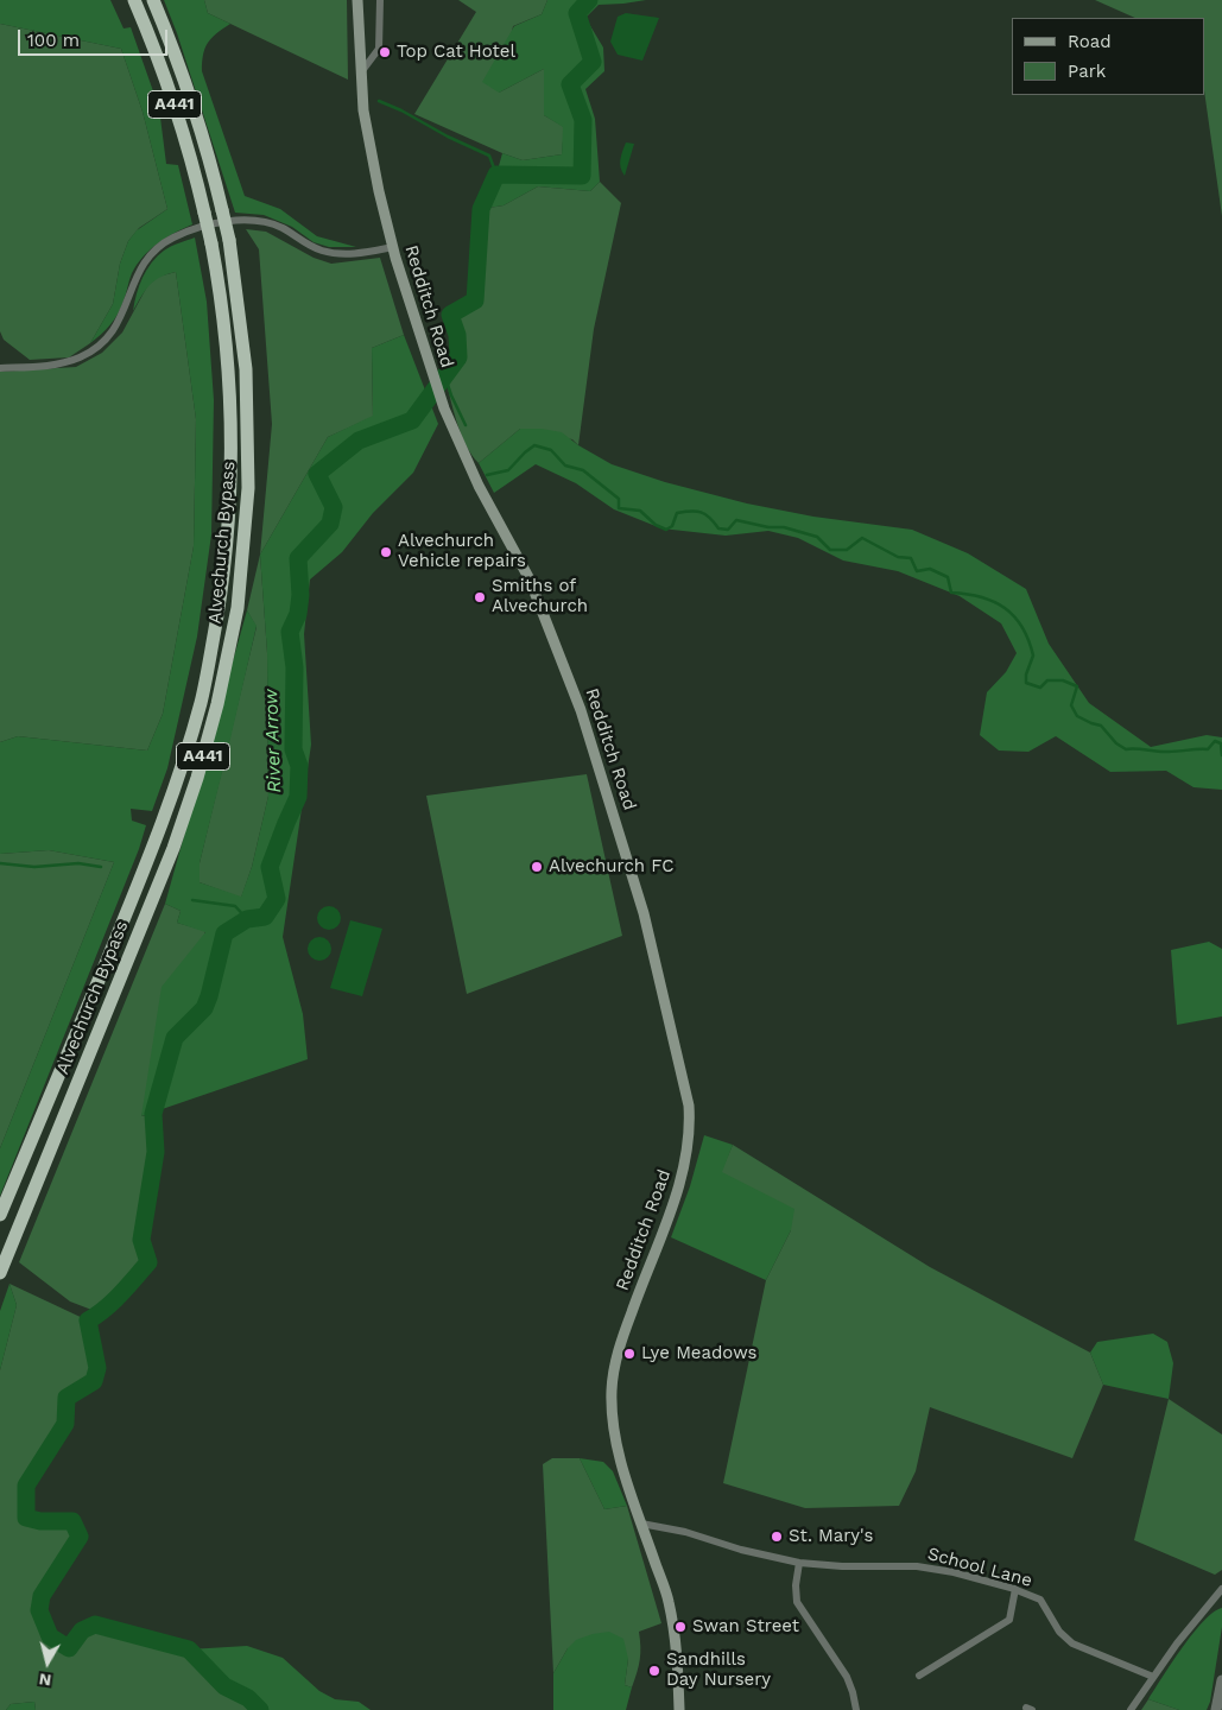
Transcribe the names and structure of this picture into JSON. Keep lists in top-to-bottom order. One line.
{"streets":{"highway":["A441","Alvechurch Bypass"],"main road":["Redditch Road"],"street":["School Lane"]},"crossings":[["Redditch Road","School Lane"]],"water":["River Arrow"],"places":["Top Cat Hotel","Alvechurch Vehicle repairs","Smiths of Alvechurch","Alvechurch FC","Lye Meadows","St. Mary's","Swan Street","Sandhills Day Nursery"],"legend":["Road","Park"],"scale_bar":"100 m","north":"bottom"}
